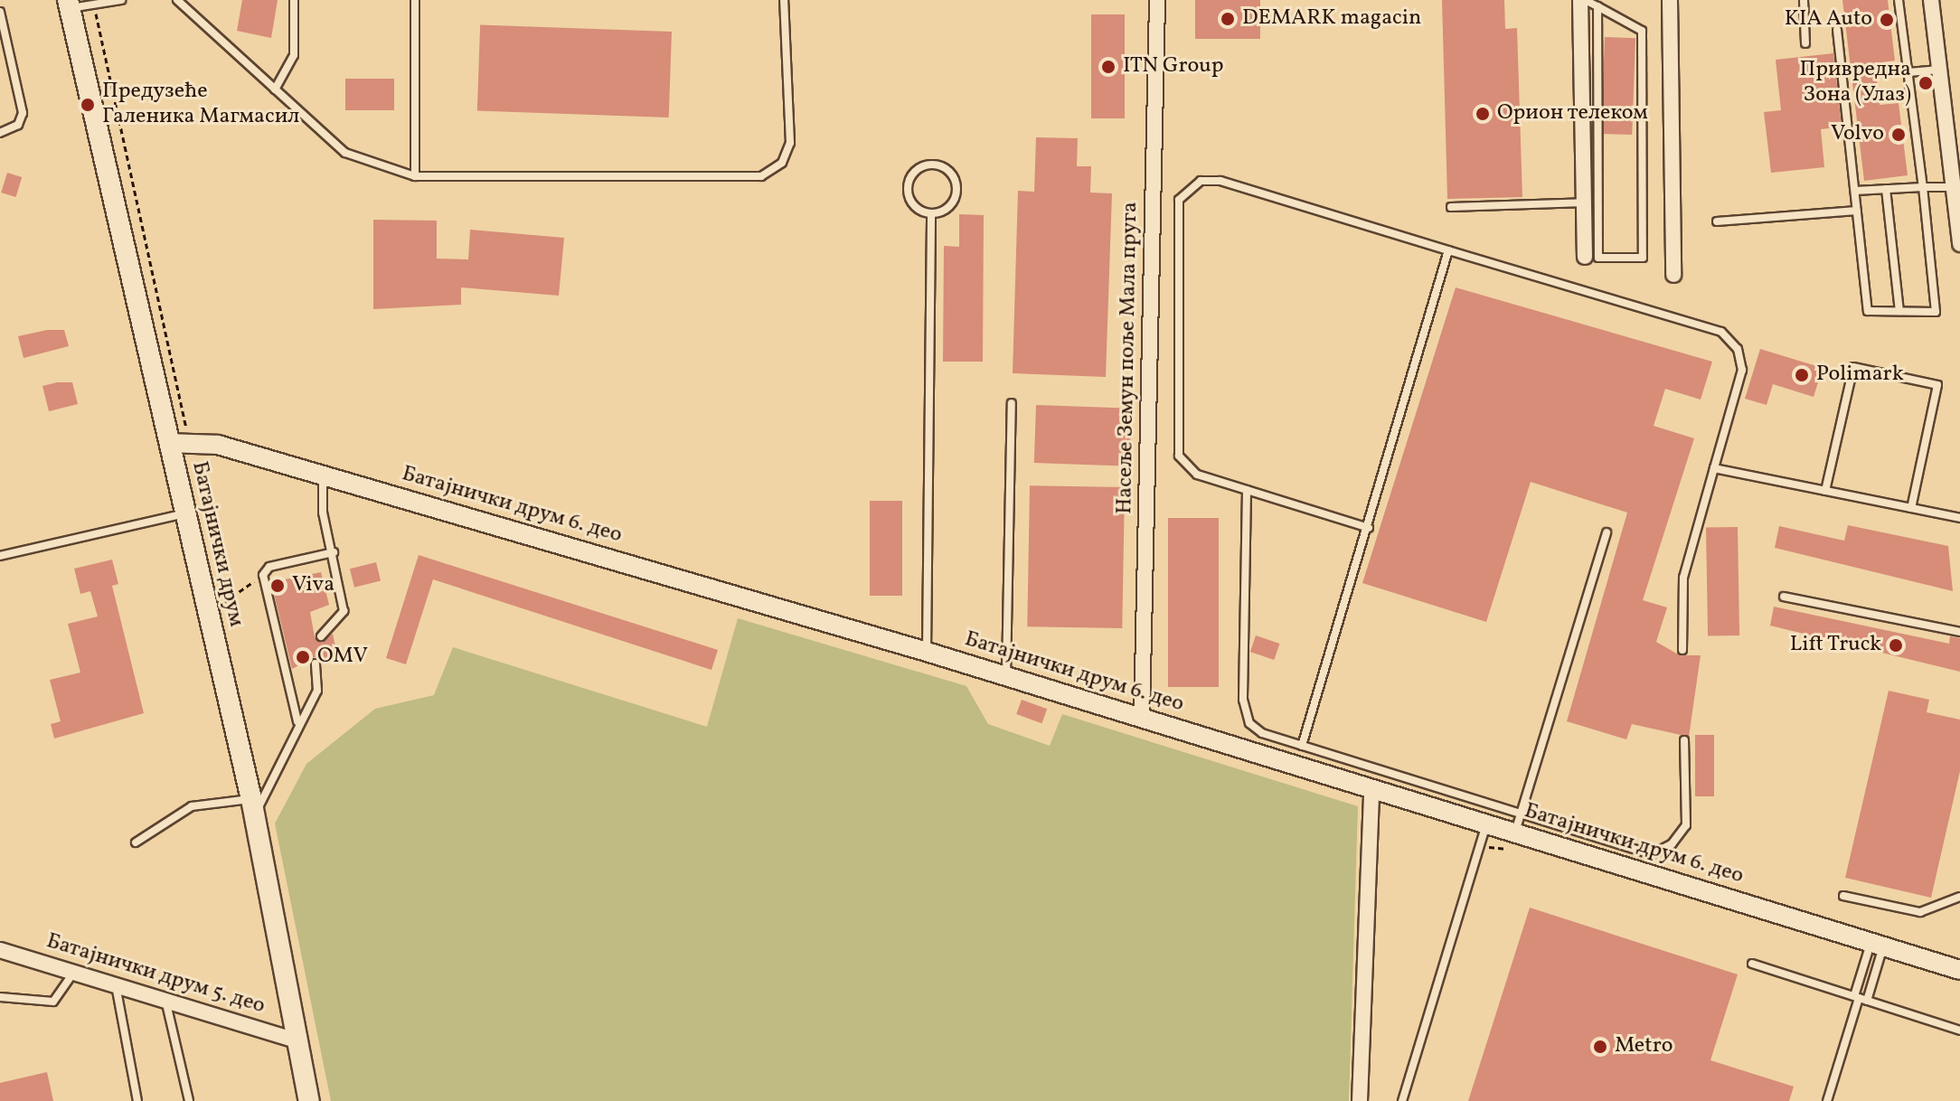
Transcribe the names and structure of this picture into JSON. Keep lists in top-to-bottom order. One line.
{"streets":{"main road":["Батајнички друм"],"street":["Насеље Земун поље Мала пруга","Батајнички друм 6. део","Батајнички друм 5. део"]},"crossings":[["Насеље Земун поље Мала пруга","Батајнички друм 6. део"],["Батајнички друм 6. део","Батајнички друм"],["Батајнички друм","Батајнички друм 5. део"]],"places":["DEMARK magacin","KIA Auto","ITN Group","Привредна Зона (Улаз)","Предузеће Галеника Магмасил","Орион телеком","Volvo","Polimark","Viva","Lift Truck","OMV","Metro"]}
